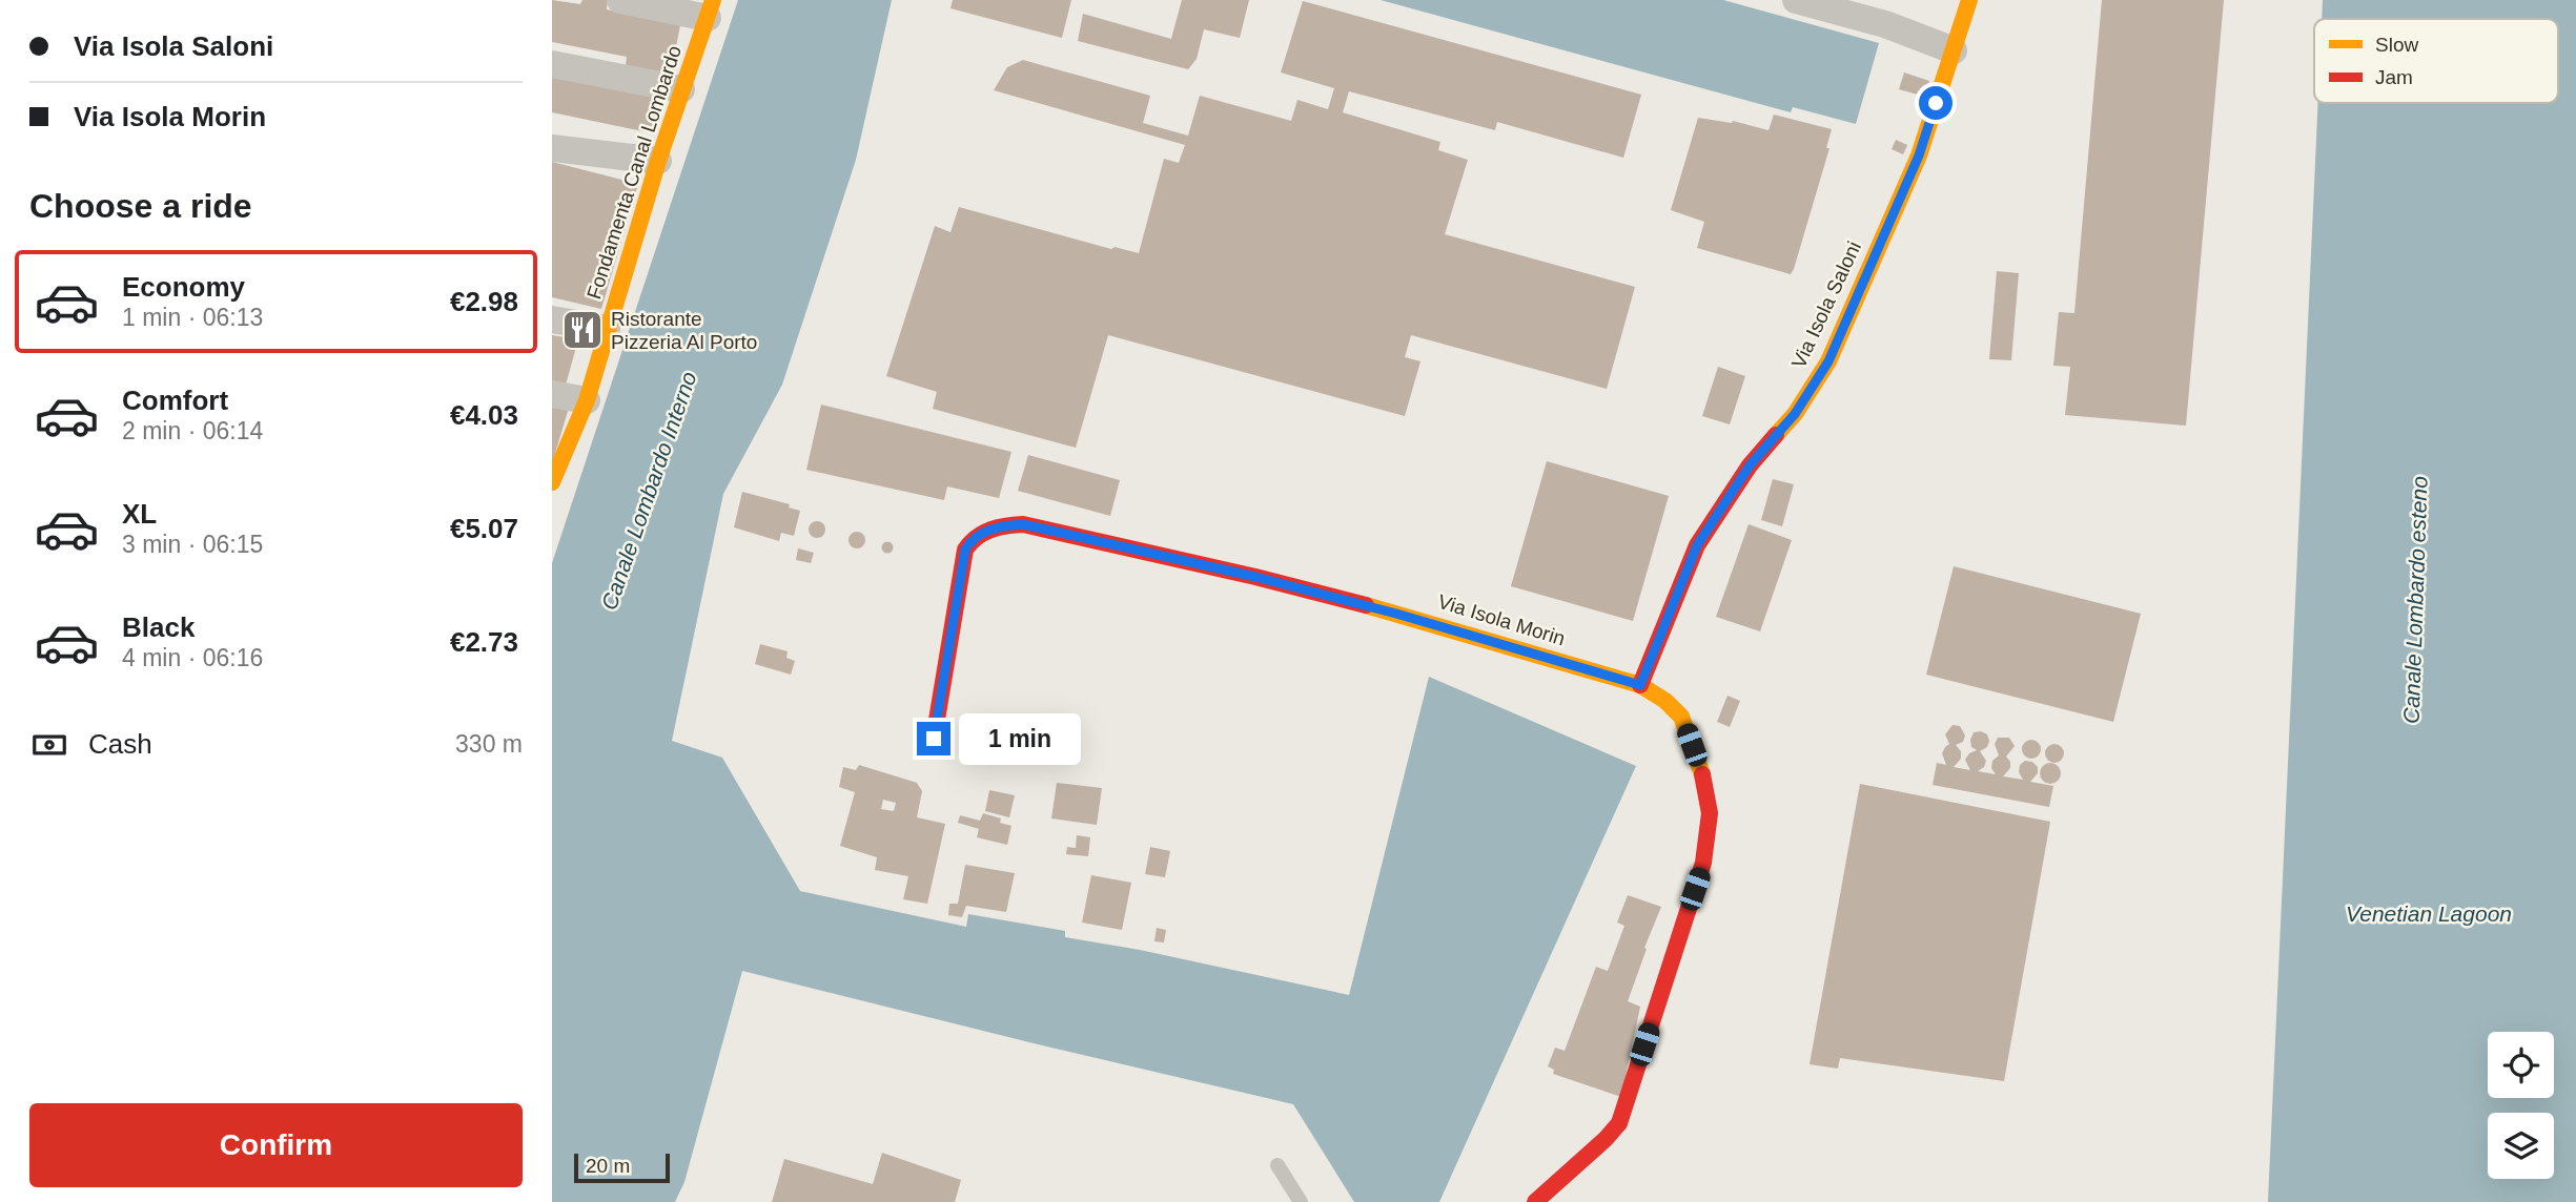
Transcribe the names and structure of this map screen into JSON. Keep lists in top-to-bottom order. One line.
{"streets":{"street":["Fondamenta Canal Lombardo","Via Isola Saloni","Via Isola Morin"]},"crossings":[["Via Isola Saloni","Via Isola Morin"]],"water":["Canale Lombardo Interno","Canale Lombardo esteno","Venetian Lagoon"],"places":{"restaurant":["Ristorante Pizzeria Al Porto"]},"legend":["Slow","Jam"],"scale_bar":"20 m","page":{"banner":["Via Isola Saloni","Via Isola Morin"],"heading":"Choose a ride","list":[{"name":"Economy","note":"1 min · 06:13","value":"€2.98"},{"name":"Comfort","note":"2 min · 06:14","value":"€4.03"},{"name":"XL","note":"3 min · 06:15","value":"€5.07"},{"name":"Black","note":"4 min · 06:16","value":"€2.73"}],"pay":["Cash","330 m"],"bubble":"1 min","buttons":"Confirm","scale":"20 m"}}
